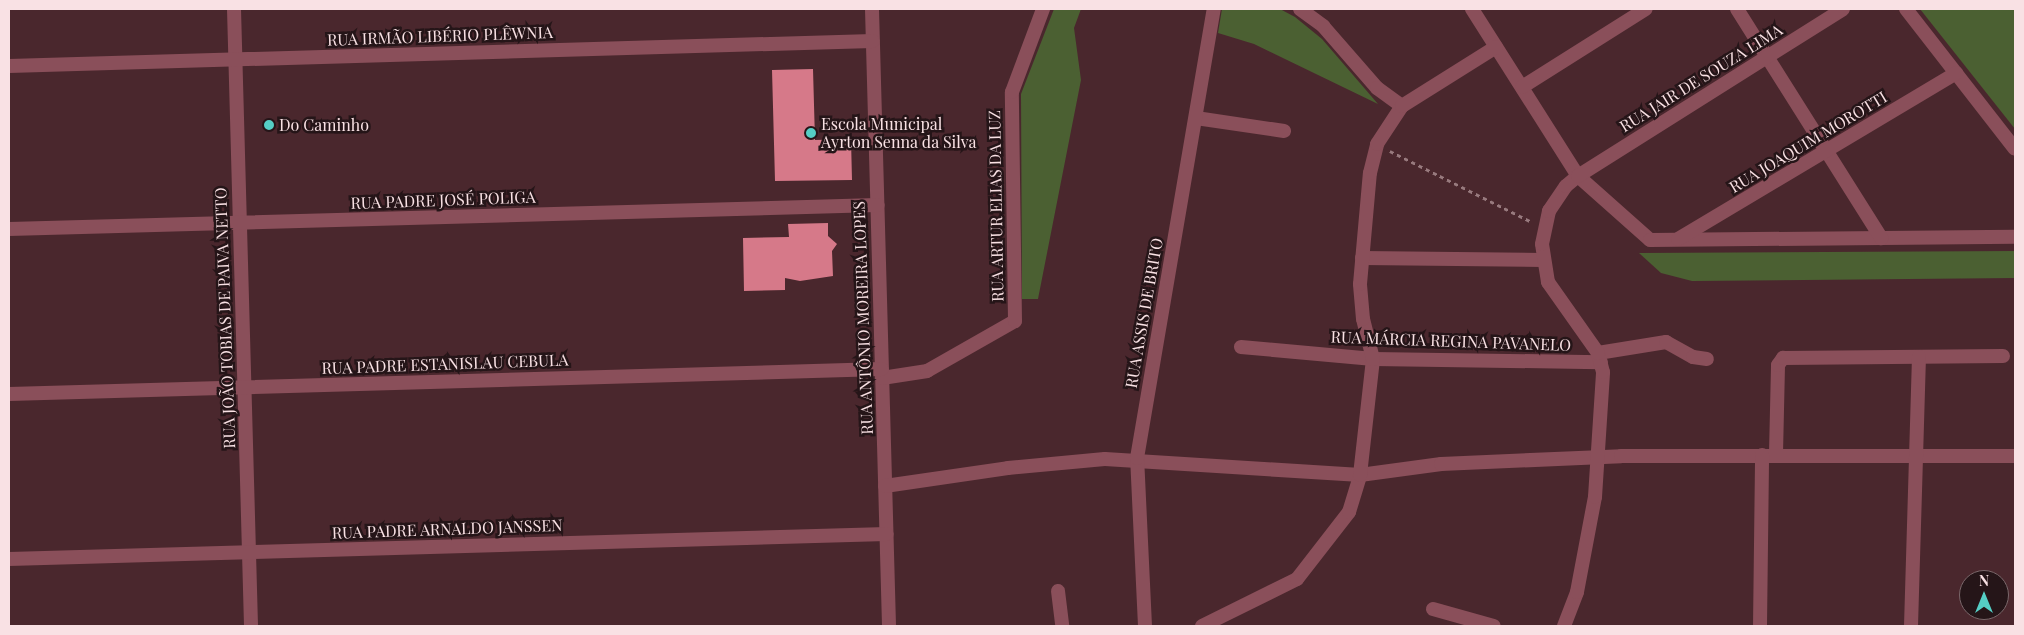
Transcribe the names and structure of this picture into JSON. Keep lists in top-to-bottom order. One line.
{"streets":{"street":["RUA IRMÃO LIBÉRIO PLÊWNIA","RUA JAIR DE SOUZA LIMA","RUA JOAQUIM MOROTTI","RUA PADRE JOSÉ POLIGA","RUA ARTUR ELIAS DA LUZ","RUA ASSIS DE BRITO","RUA JOÃO TOBIAS DE PAIVA NETTO","RUA ANTÔNIO MOREIRA LOPES","RUA MÁRCIA REGINA PAVANELO","RUA PADRE ESTANISLAU CEBULA","RUA PADRE ARNALDO JANSSEN"]},"crossings":[["RUA IRMÃO LIBÉRIO PLÊWNIA","RUA JOÃO TOBIAS DE PAIVA NETTO"],["RUA IRMÃO LIBÉRIO PLÊWNIA","RUA ANTÔNIO MOREIRA LOPES"],["RUA PADRE JOSÉ POLIGA","RUA JOÃO TOBIAS DE PAIVA NETTO"],["RUA PADRE JOSÉ POLIGA","RUA ANTÔNIO MOREIRA LOPES"],["RUA ARTUR ELIAS DA LUZ","RUA ANTÔNIO MOREIRA LOPES"],["RUA ARTUR ELIAS DA LUZ","RUA PADRE ESTANISLAU CEBULA"],["RUA JOÃO TOBIAS DE PAIVA NETTO","RUA PADRE ESTANISLAU CEBULA"],["RUA JOÃO TOBIAS DE PAIVA NETTO","RUA PADRE ARNALDO JANSSEN"],["RUA ANTÔNIO MOREIRA LOPES","RUA PADRE ESTANISLAU CEBULA"],["RUA ANTÔNIO MOREIRA LOPES","RUA PADRE ARNALDO JANSSEN"]],"places":["Do Caminho","Escola Municipal Ayrton Senna da Silva"],"north":"top"}
